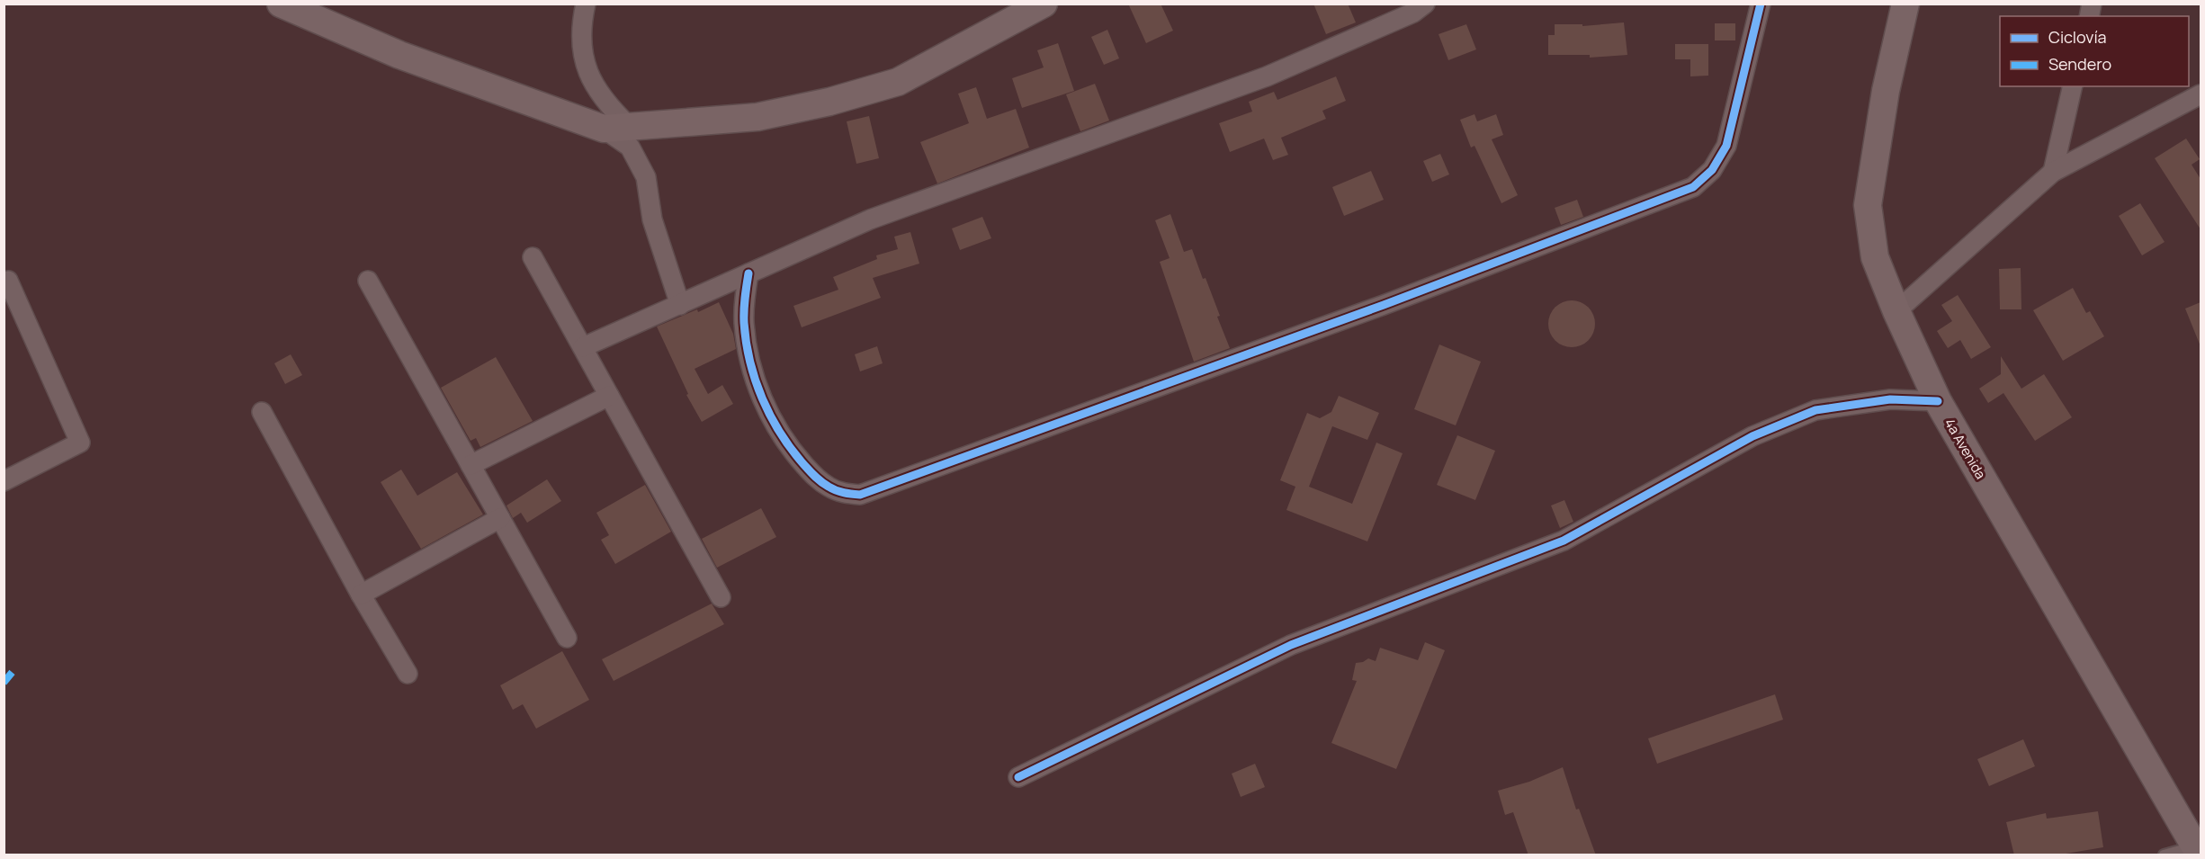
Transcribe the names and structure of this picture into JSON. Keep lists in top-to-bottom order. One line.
{"streets":{"street":["4a Avenida"]},"legend":["Ciclovía","Sendero"]}
